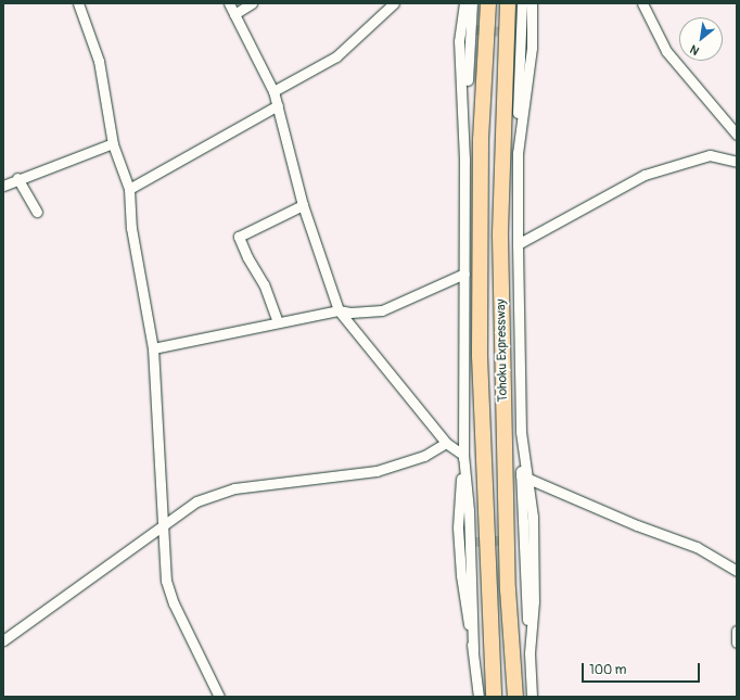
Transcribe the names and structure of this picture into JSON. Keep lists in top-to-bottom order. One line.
{"streets":{"highway":["Tohoku Expressway"]},"scale_bar":"100 m","north":"bottom left"}
